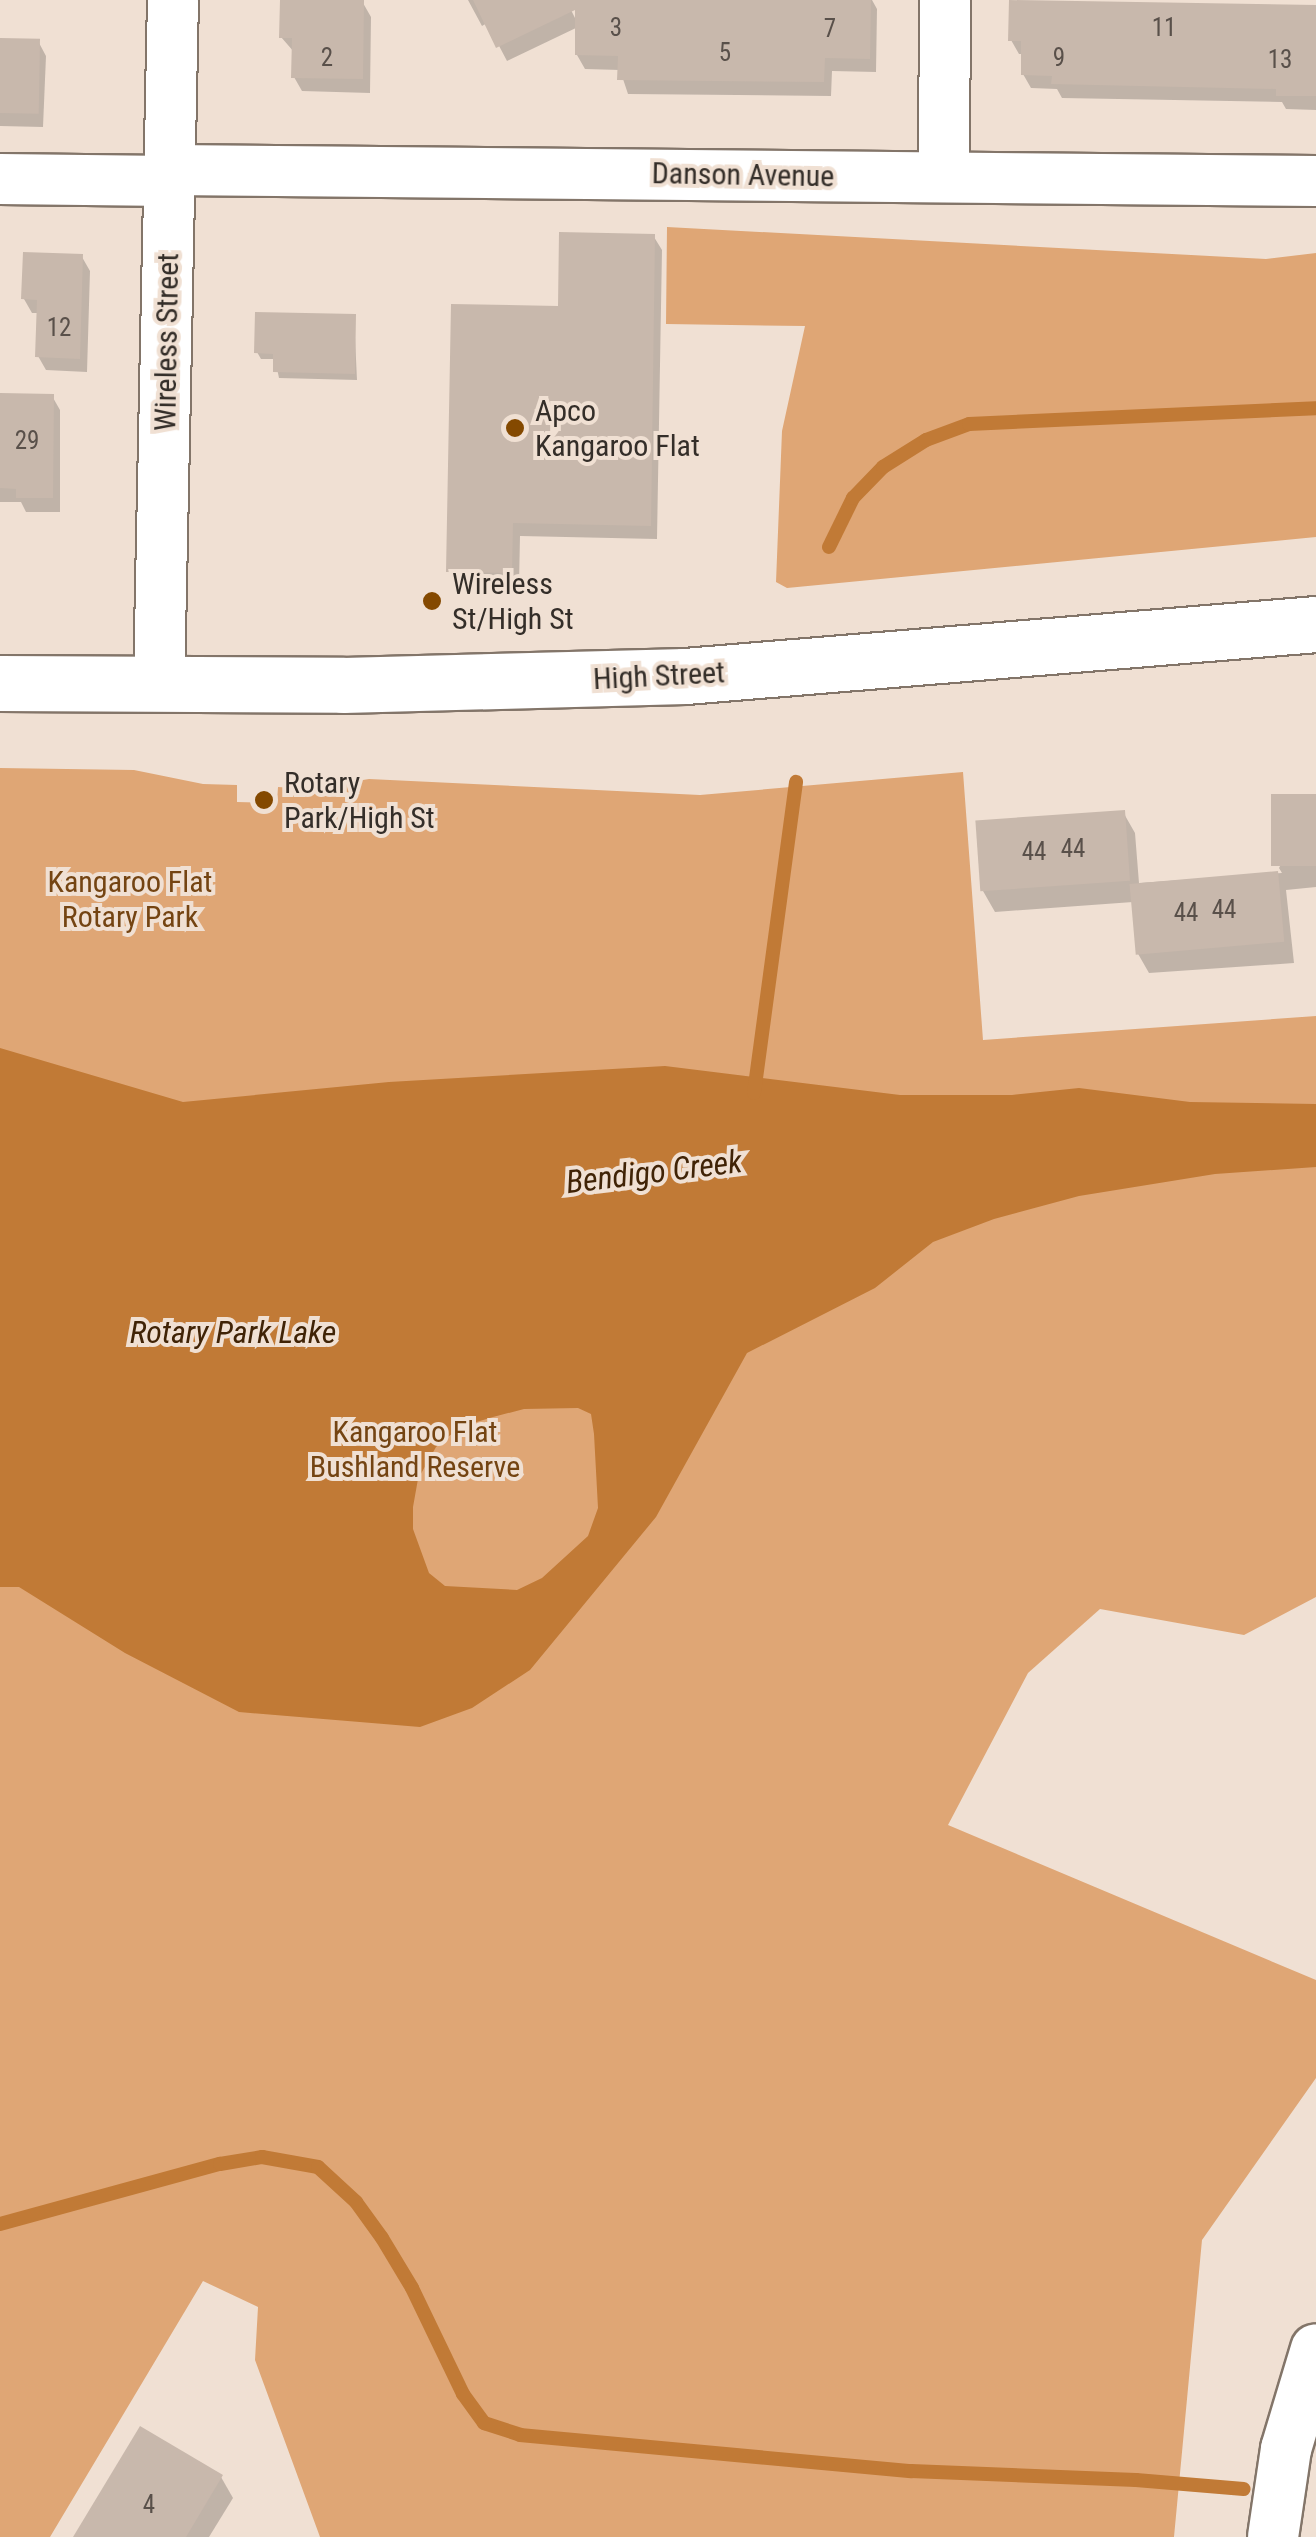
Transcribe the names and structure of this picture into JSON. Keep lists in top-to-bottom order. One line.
{"streets":{"highway":["High Street"],"street":["Danson Avenue","Wireless Street"]},"crossings":[["Danson Avenue","Wireless Street"],["Wireless Street","High Street"]],"water":["Bendigo Creek","Rotary Park Lake"],"parks":["Kangaroo Flat Rotary Park","Kangaroo Flat Bushland Reserve"],"places":["Apco Kangaroo Flat","Wireless St/High St","Rotary Park/High St"],"house_numbers":["3","11","7","5","2","9","13","12","29","44","44","44","44","4"]}
